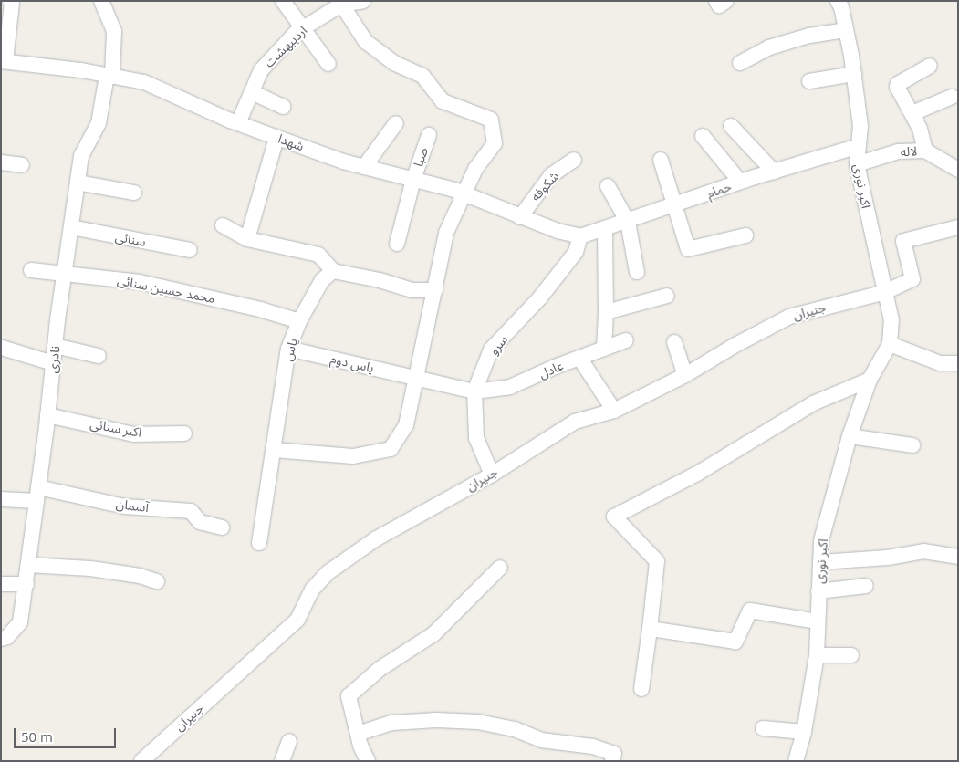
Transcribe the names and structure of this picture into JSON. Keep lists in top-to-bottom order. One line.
{"streets":{"street":["اردیبهشت","شهدا","لاله","صبا","شکوفه","اکبر نوری","حمام","سنائی","محمد حسین سنائی","جنیران","سرو","یاس","نادری","یاس دوم","عادل","اکبر سنائی","آسمان"]},"crossings":[["اردیبهشت","شهدا"],["شهدا","صبا"],["شهدا","شکوفه"],["شهدا","حمام"],["شهدا","سرو"],["شهدا","نادری"],["لاله","اکبر نوری"],["اکبر نوری","حمام"],["اکبر نوری","جنیران"],["حمام","سرو"],["سنائی","نادری"],["محمد حسین سنائی","یاس"],["محمد حسین سنائی","نادری"],["جنیران","سرو"],["سرو","یاس دوم"],["سرو","عادل"],["یاس","یاس دوم"],["نادری","اکبر سنائی"],["نادری","آسمان"],["یاس دوم","عادل"]],"scale_bar":"50 m"}
